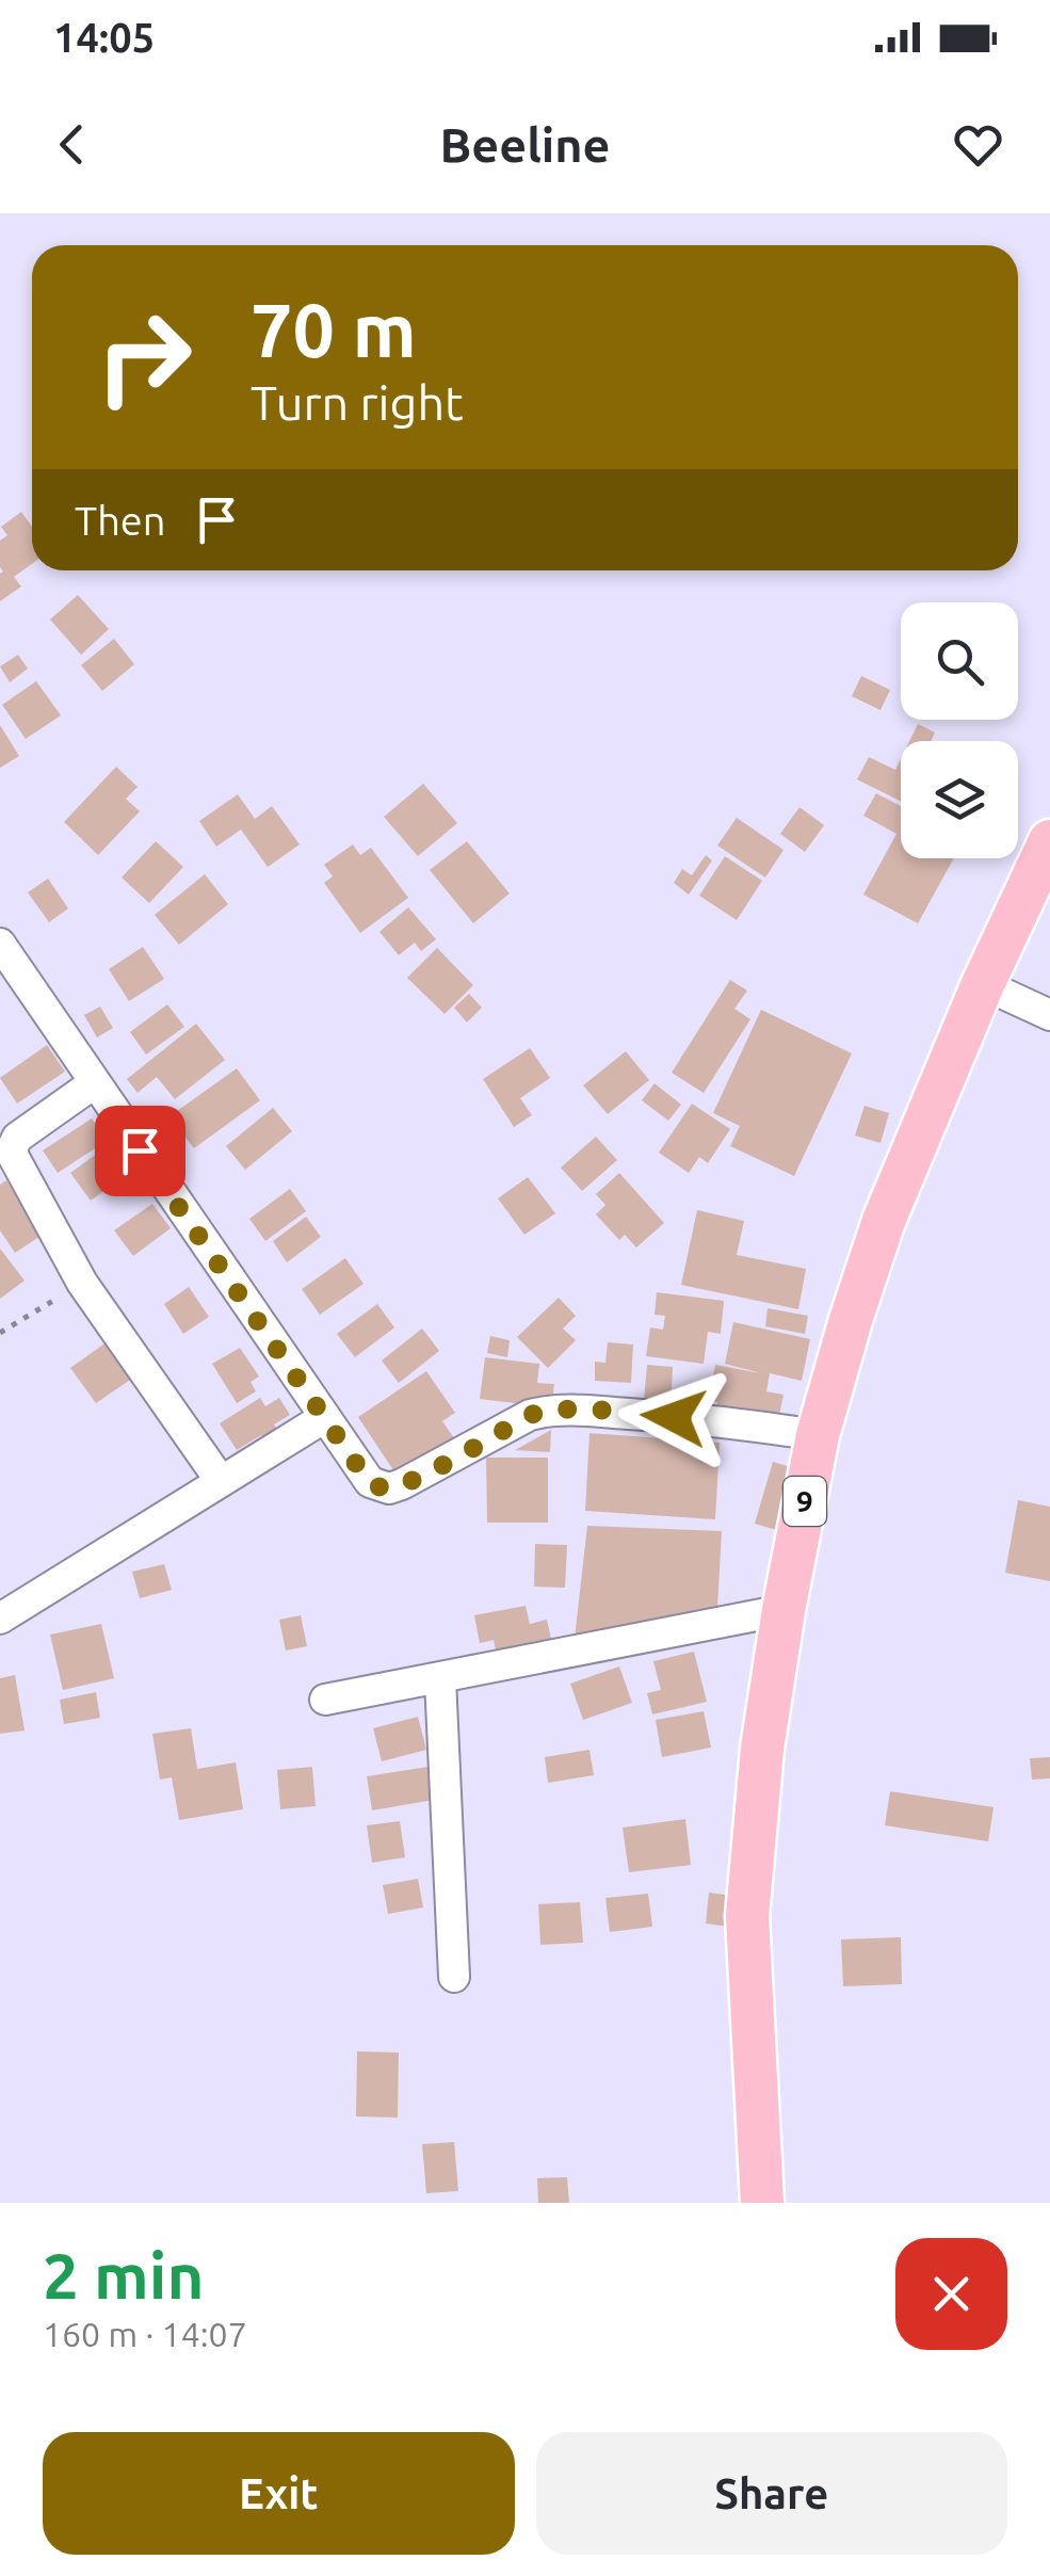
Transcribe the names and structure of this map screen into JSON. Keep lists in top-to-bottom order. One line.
{"streets":{"highway":["9"]},"page":{"status":"14:05","header":"Beeline","turn":["70 m","Turn right"],"then":"Then","heading":["2 min","160 m · 14:07"],"buttons":["Exit","Share"]}}
